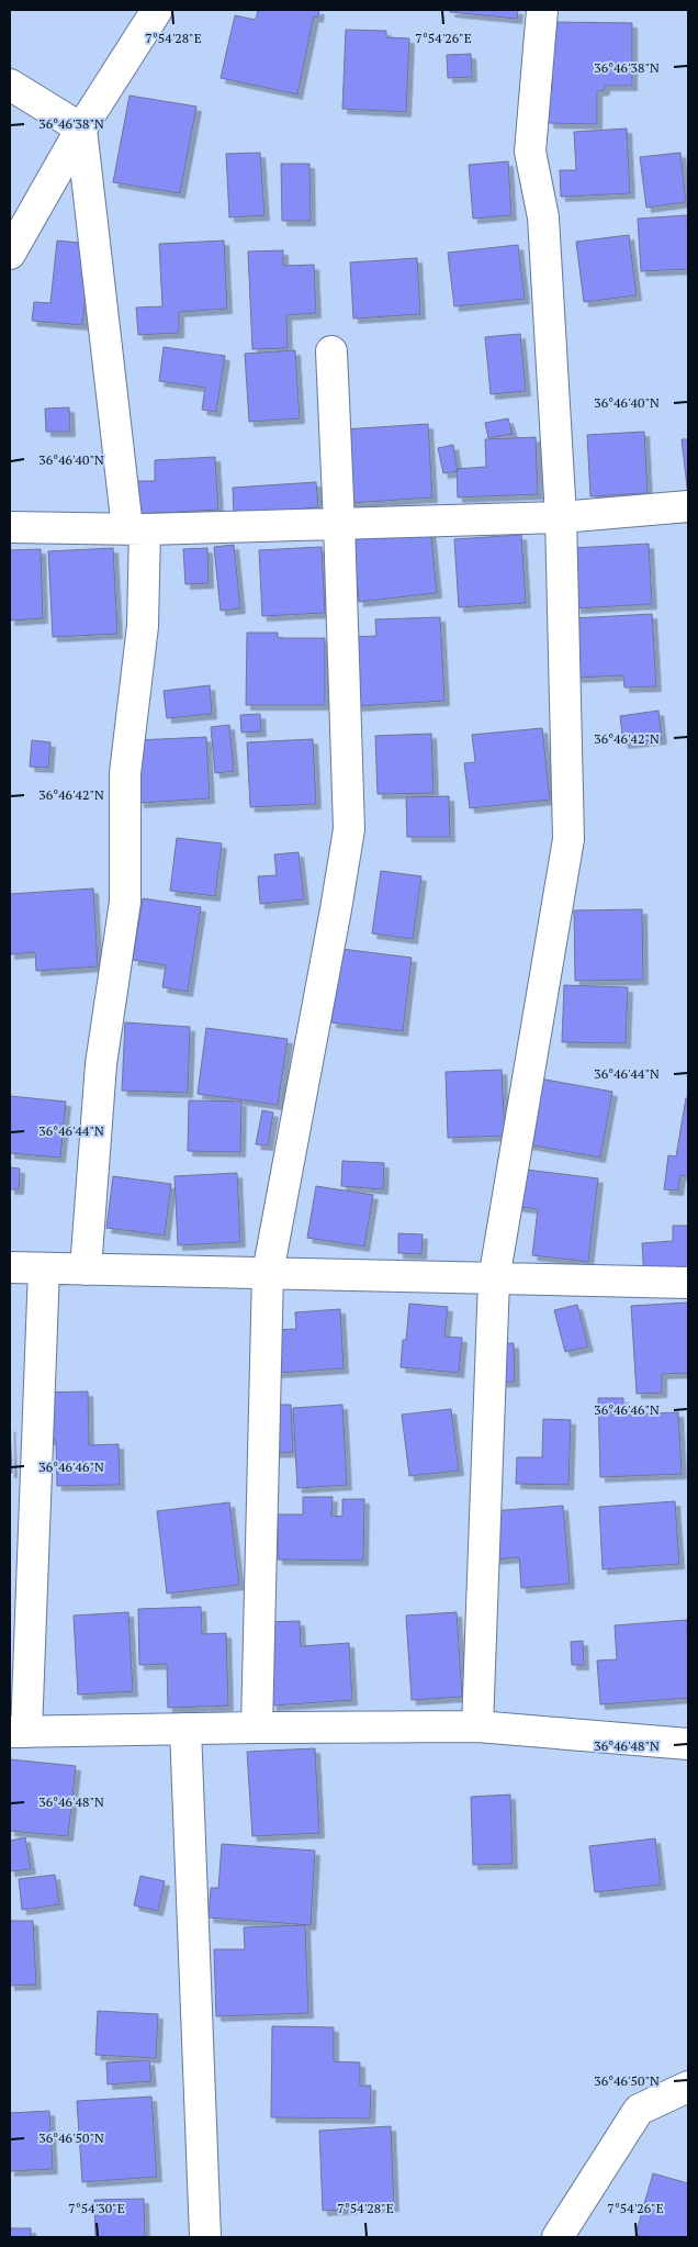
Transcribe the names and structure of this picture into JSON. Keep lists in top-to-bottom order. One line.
{"coordinates":["7°54'28\"E","7°54'26\"E","36°46'38\"N","36°46'40\"N","36°46'42\"N","36°46'44\"N","36°46'46\"N","36°46'48\"N","36°46'50\"N","7°54'30\"E"]}
